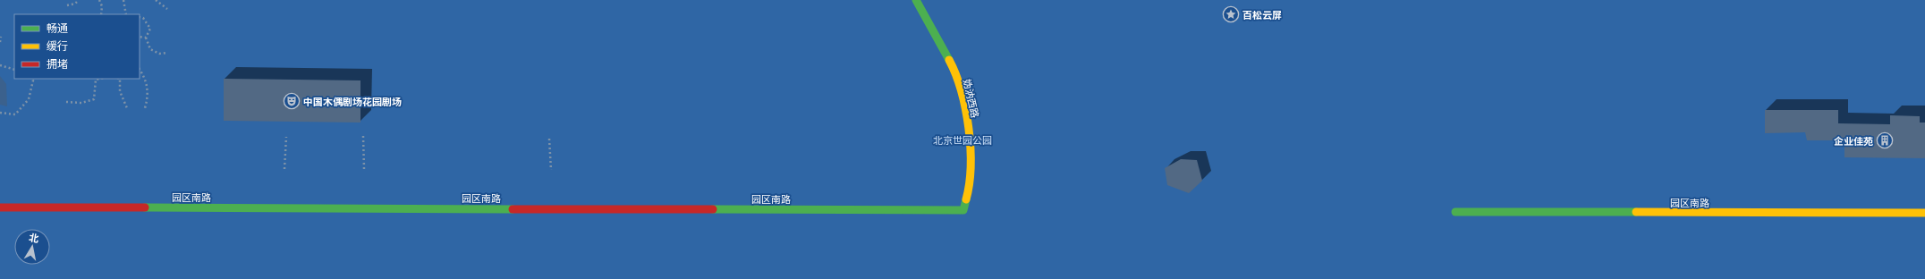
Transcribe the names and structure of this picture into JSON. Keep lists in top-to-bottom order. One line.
{"streets":{"street":["妫汭西路","园区南路"]},"crossings":[["妫汭西路","园区南路"]],"parks":["北京世园公园"],"places":{"place":["百松云屏"],"theatre":["中国木偶剧场花园剧场"],"building":["企业佳苑"]},"legend":["畅通","缓行","拥堵"],"north":"top"}
